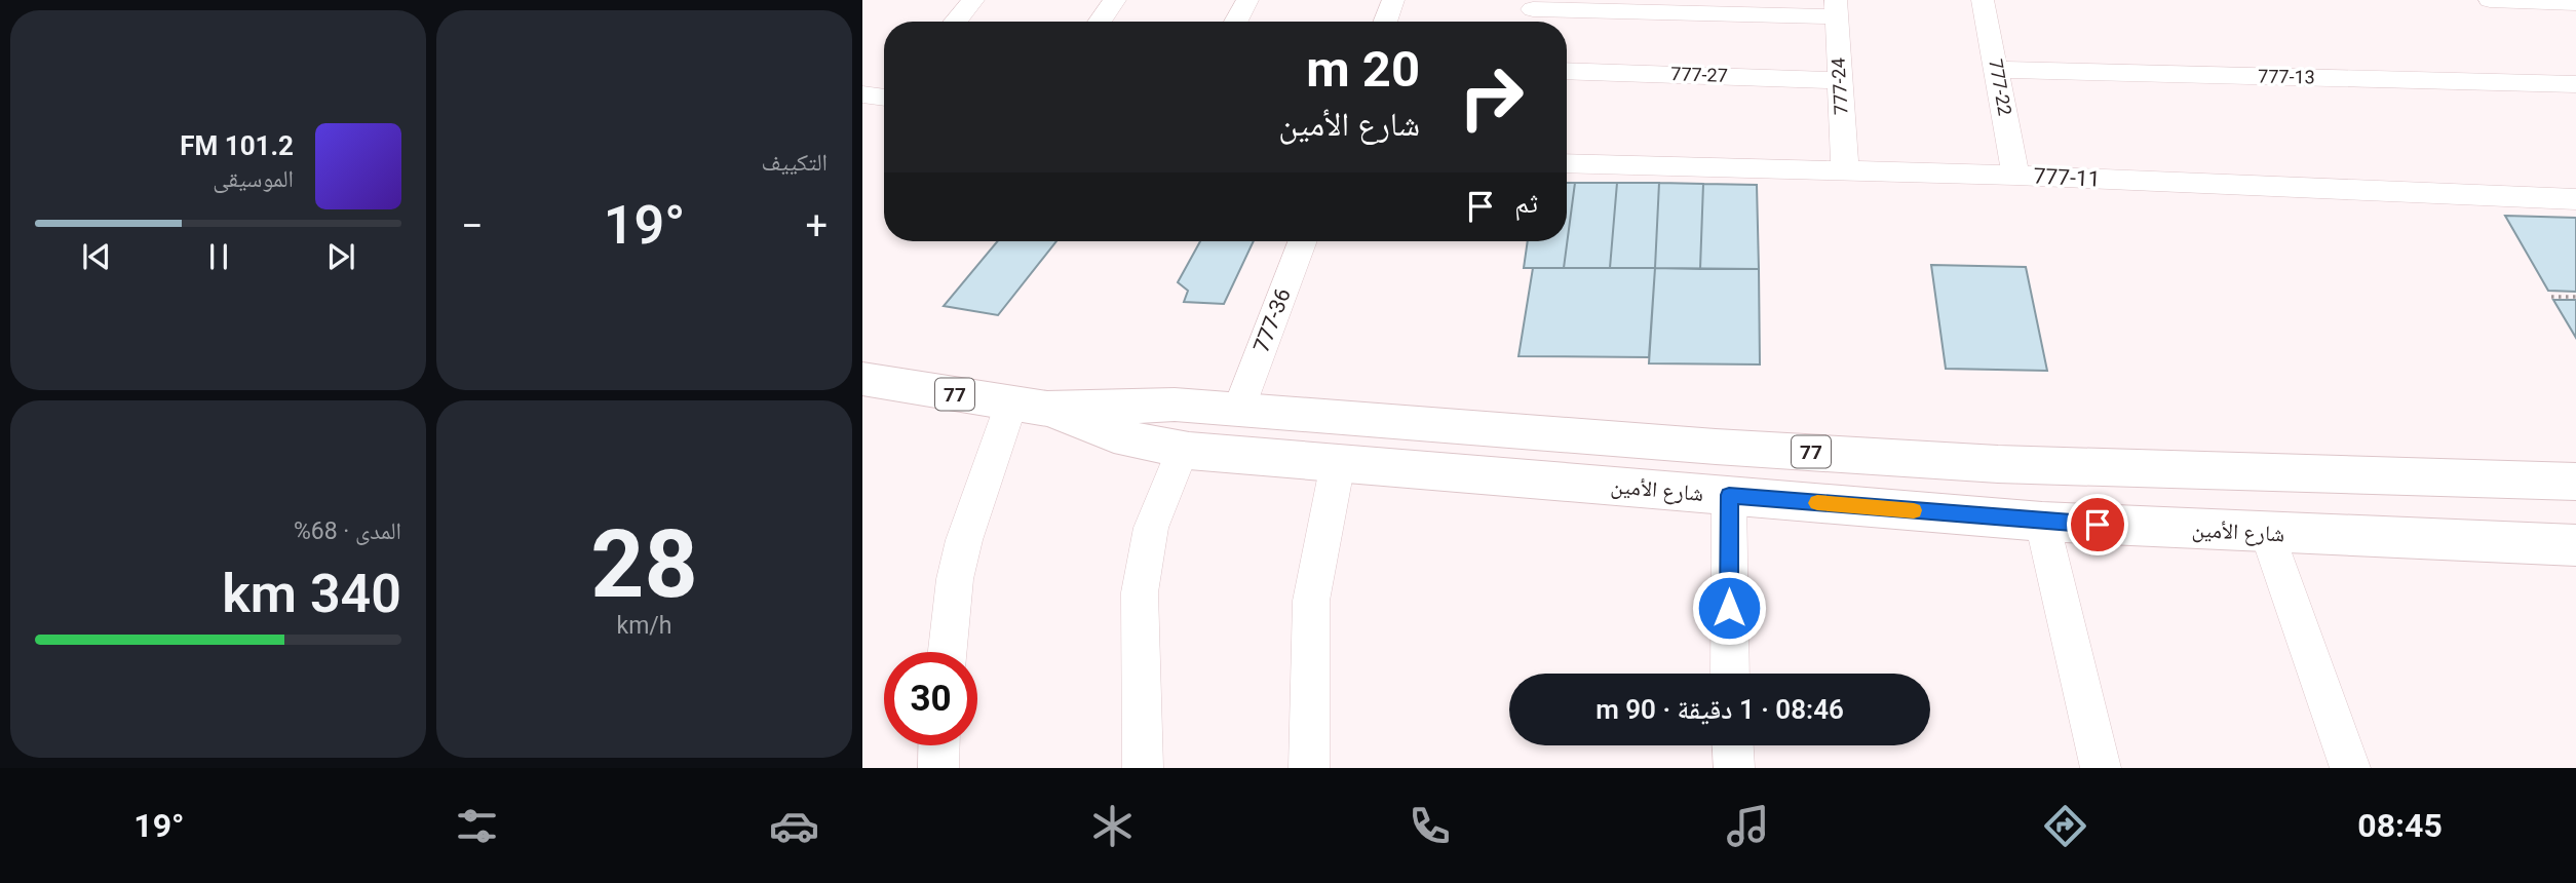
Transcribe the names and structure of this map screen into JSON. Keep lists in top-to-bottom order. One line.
{"streets":{"main road":["77","شارع الأمين"],"street":["777-27","777-13","777-24","777-22","777-11","777-36"]},"crossings":[["777-27","777-24"],["777-13","777-22"],["777-24","777-11"],["777-22","777-11"],["777-36","شارع الأمين"]],"page":{"tile":["التكييف",["28","km/h"],["المدى · 68%","340 km"]],"turn":["20 m","شارع الأمين"],"song":["101.2 FM","الموسيقى"],"then":"ثم","heat":["−","19°","+"],"limit":"30","trip":"08:46 · 1 دقيقة · 90 m","tabs":["08:45","19°"]}}
